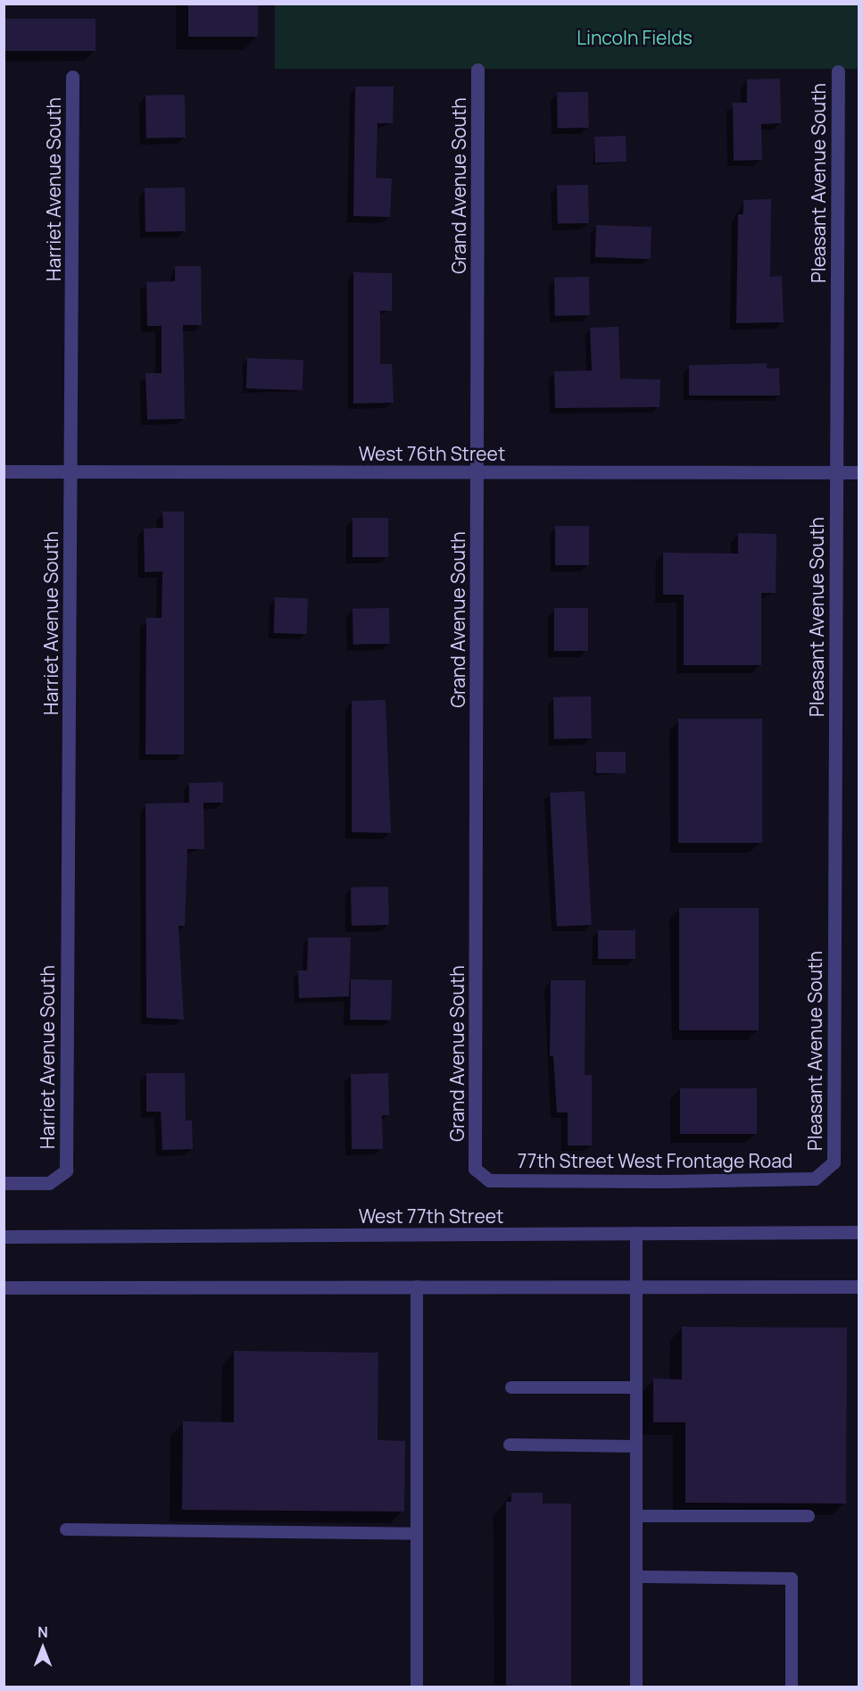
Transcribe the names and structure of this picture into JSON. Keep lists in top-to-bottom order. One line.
{"streets":{"street":["Pleasant Avenue South","Grand Avenue South","Harriet Avenue South","West 76th Street","77th Street West Frontage Road","West 77th Street"]},"crossings":[["Pleasant Avenue South","West 76th Street"],["Pleasant Avenue South","77th Street West Frontage Road"],["Grand Avenue South","West 76th Street"],["Grand Avenue South","77th Street West Frontage Road"],["Harriet Avenue South","West 76th Street"]],"parks":["Lincoln Fields"],"north":"top"}
